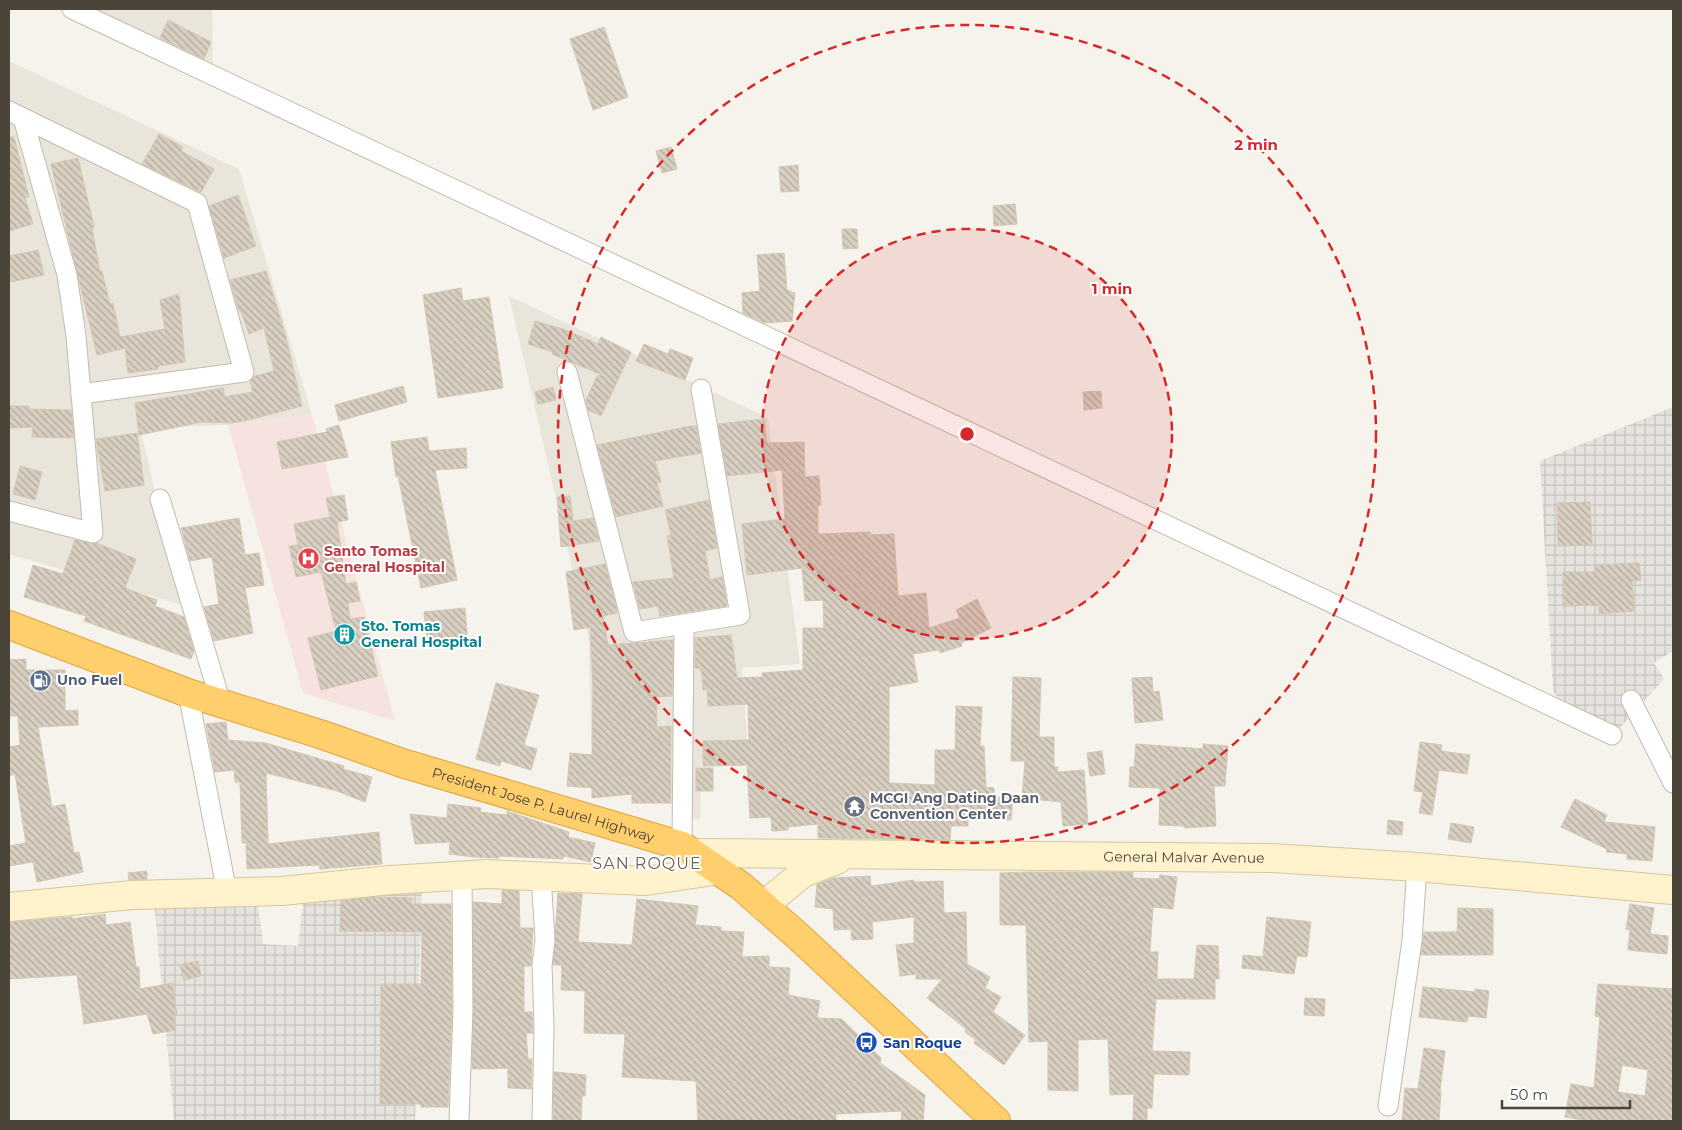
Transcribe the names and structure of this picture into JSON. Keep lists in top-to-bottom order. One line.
{"streets":{"highway":["President Jose P. Laurel Highway"],"main road":["General Malvar Avenue"]},"crossings":[["President Jose P. Laurel Highway","General Malvar Avenue"]],"districts":["SAN ROQUE"],"places":{"hospital":["Santo Tomas General Hospital"],"building":["Sto. Tomas General Hospital"],"fuel station":["Uno Fuel"],"temple":["MCGI Ang Dating Daan Convention Center"],"bus stop":["San Roque"]},"scale_bar":"50 m","rings":["2 min","1 min"]}
